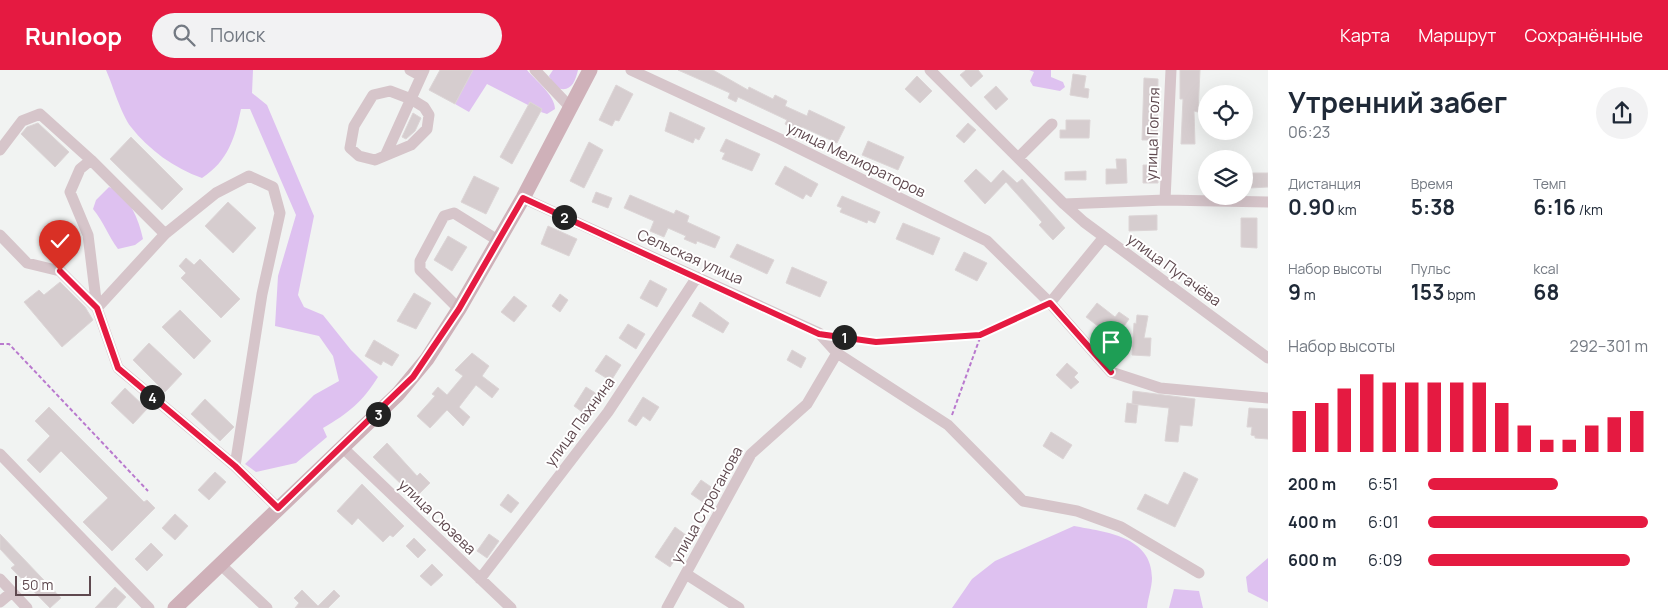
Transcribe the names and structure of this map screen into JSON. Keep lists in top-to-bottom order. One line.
{"streets":{"street":["улица Гоголя","улица Мелиораторов","Сельская улица","улица Пугачёва","улица Пахнина","улица Строганова","улица Сюзева"]},"crossings":[["Сельская улица","улица Пахнина"],["Сельская улица","улица Строганова"],["улица Пахнина","улица Сюзева"]],"scale_bar":"50 m","page":{"header":"Runloop","search":"Поиск","nav":["Карта","Маршрут","Сохранённые"],"heading":["Утренний забег","06:23"],"stats":[["Дистанция","0.90 km"],["Время","5:38"],["Темп","6:16 /km"],["Набор высоты","9 m"],["Пульс","153 bpm"],["kcal","68"]],"pins":["2","1","4","3"],"chart":["Набор высоты","292–301 m"],"list":[{"name":"200 m","note":"6:51"},{"name":"400 m","note":"6:01"},{"name":"600 m","note":"6:09"}],"scale":"50 m"}}
